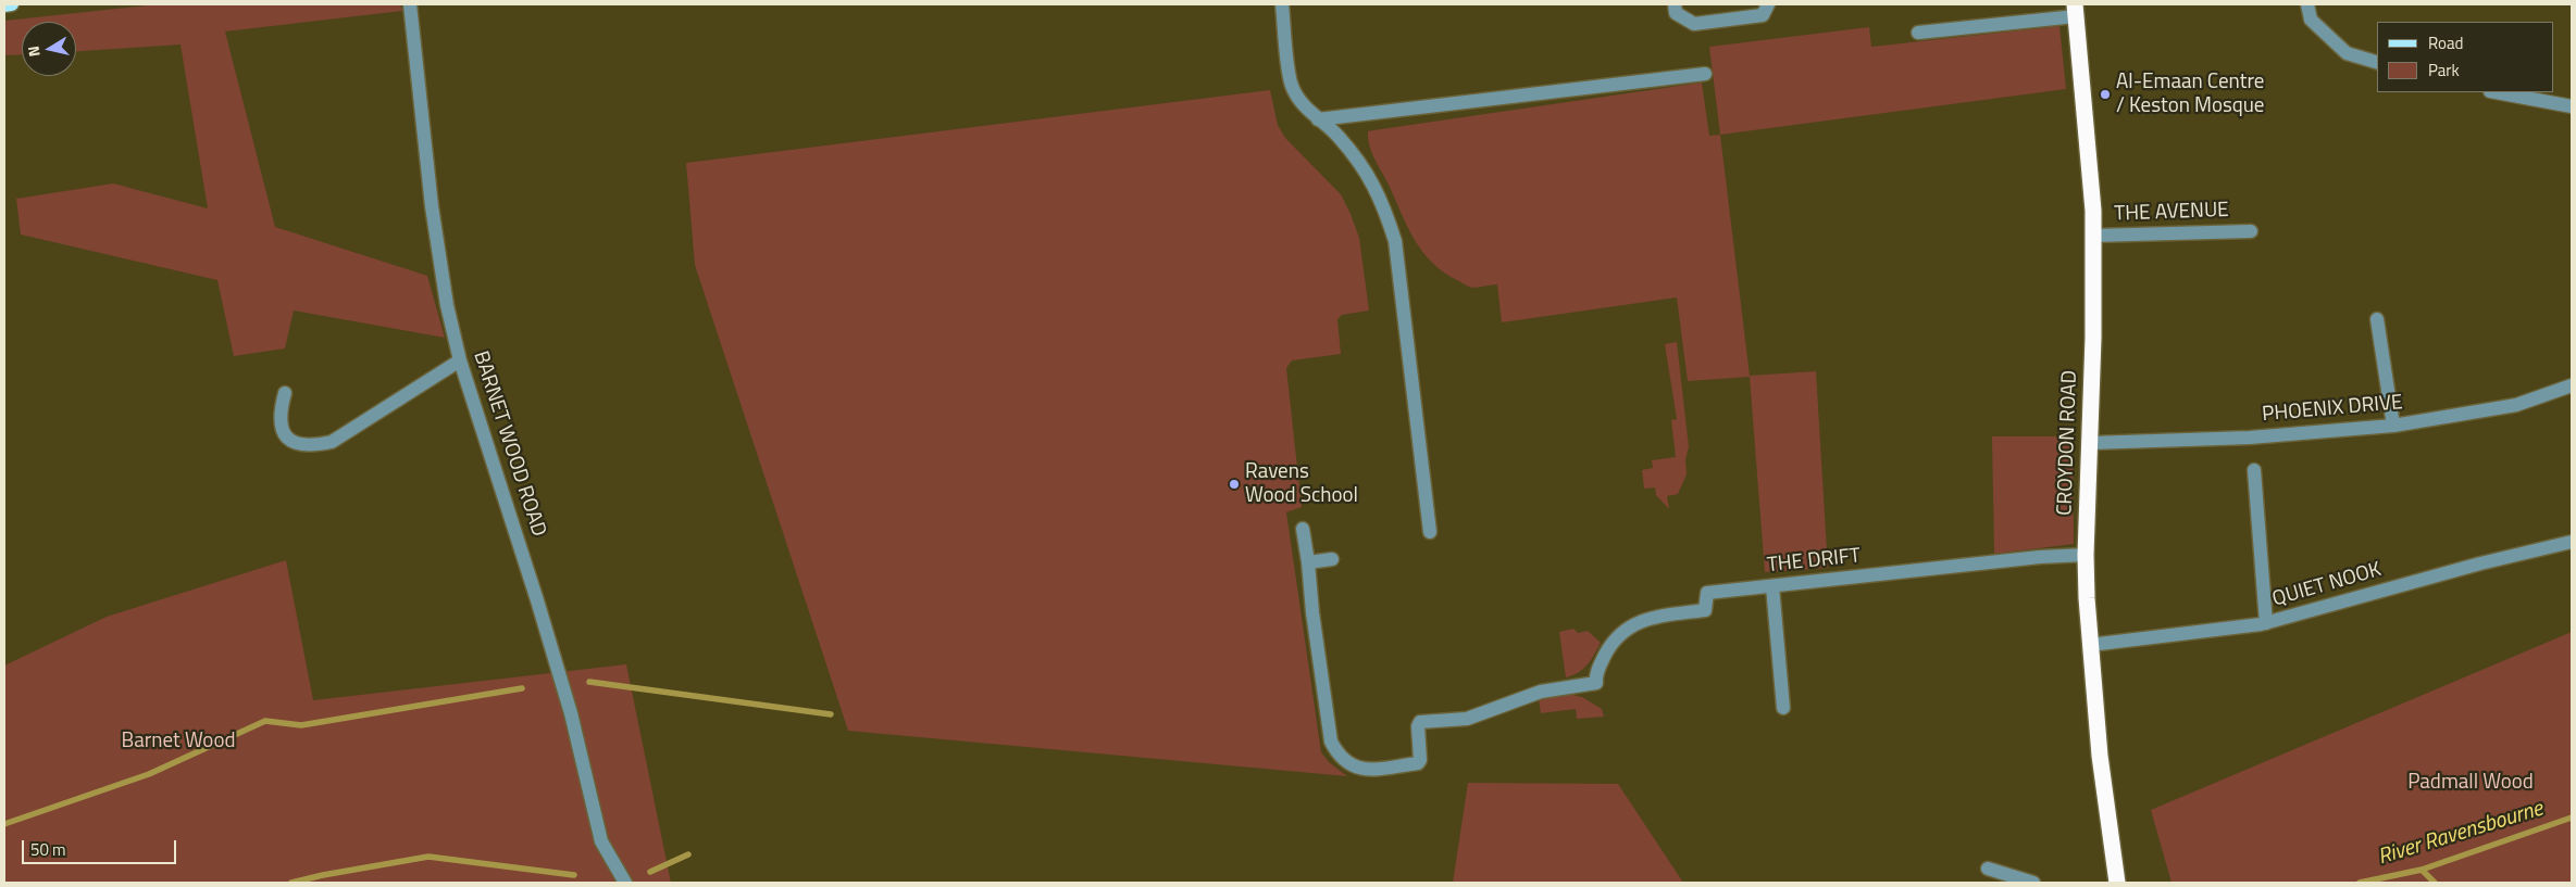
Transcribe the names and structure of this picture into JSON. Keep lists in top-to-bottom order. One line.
{"streets":{"highway":["CROYDON ROAD"],"street":["THE AVENUE","PHOENIX DRIVE","BARNET WOOD ROAD","THE DRIFT","QUIET NOOK"]},"crossings":[["THE AVENUE","CROYDON ROAD"],["PHOENIX DRIVE","CROYDON ROAD"],["CROYDON ROAD","THE DRIFT"],["CROYDON ROAD","QUIET NOOK"]],"water":["River Ravensbourne"],"parks":["Barnet Wood","Padmall Wood"],"places":["Al-Emaan Centre / Keston Mosque","Ravens Wood School"],"legend":["Road","Park"],"scale_bar":"50 m","north":"left"}
